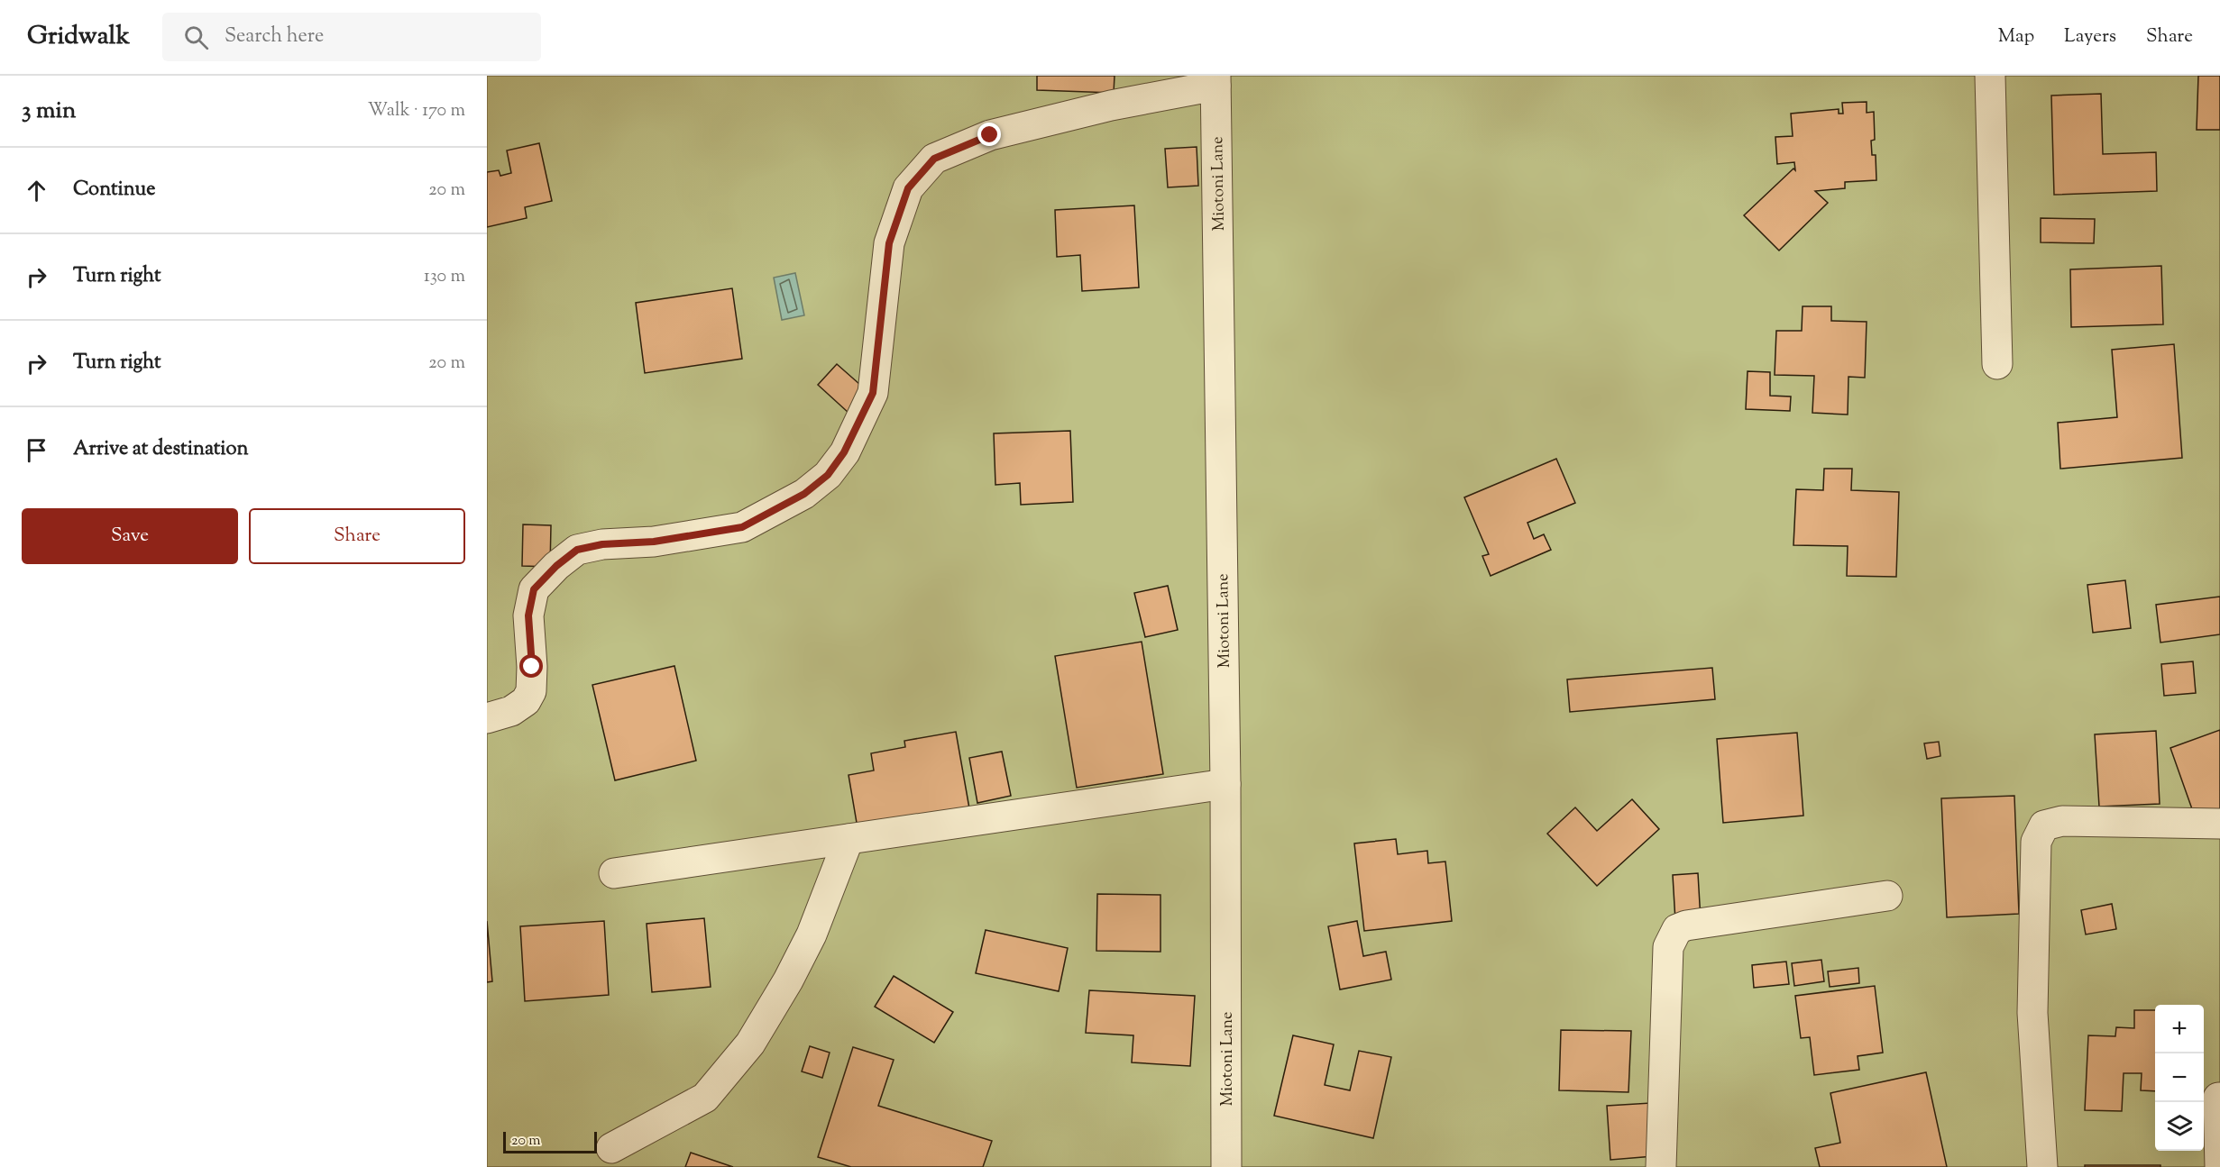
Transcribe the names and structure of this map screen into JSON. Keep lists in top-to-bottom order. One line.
{"streets":{"street":["Miotoni Lane"]},"scale_bar":"20 m","page":{"header":"Gridwalk","search":"Search here","nav":["Map","Layers","Share"],"heading":["3 min","Walk · 170 m"],"list":[["Continue","20 m"],["Turn right","130 m"],["Turn right","20 m"],"Arrive at destination"],"buttons":["Save","Share"],"map_buttons":["+","−"],"scale":"20 m"}}
